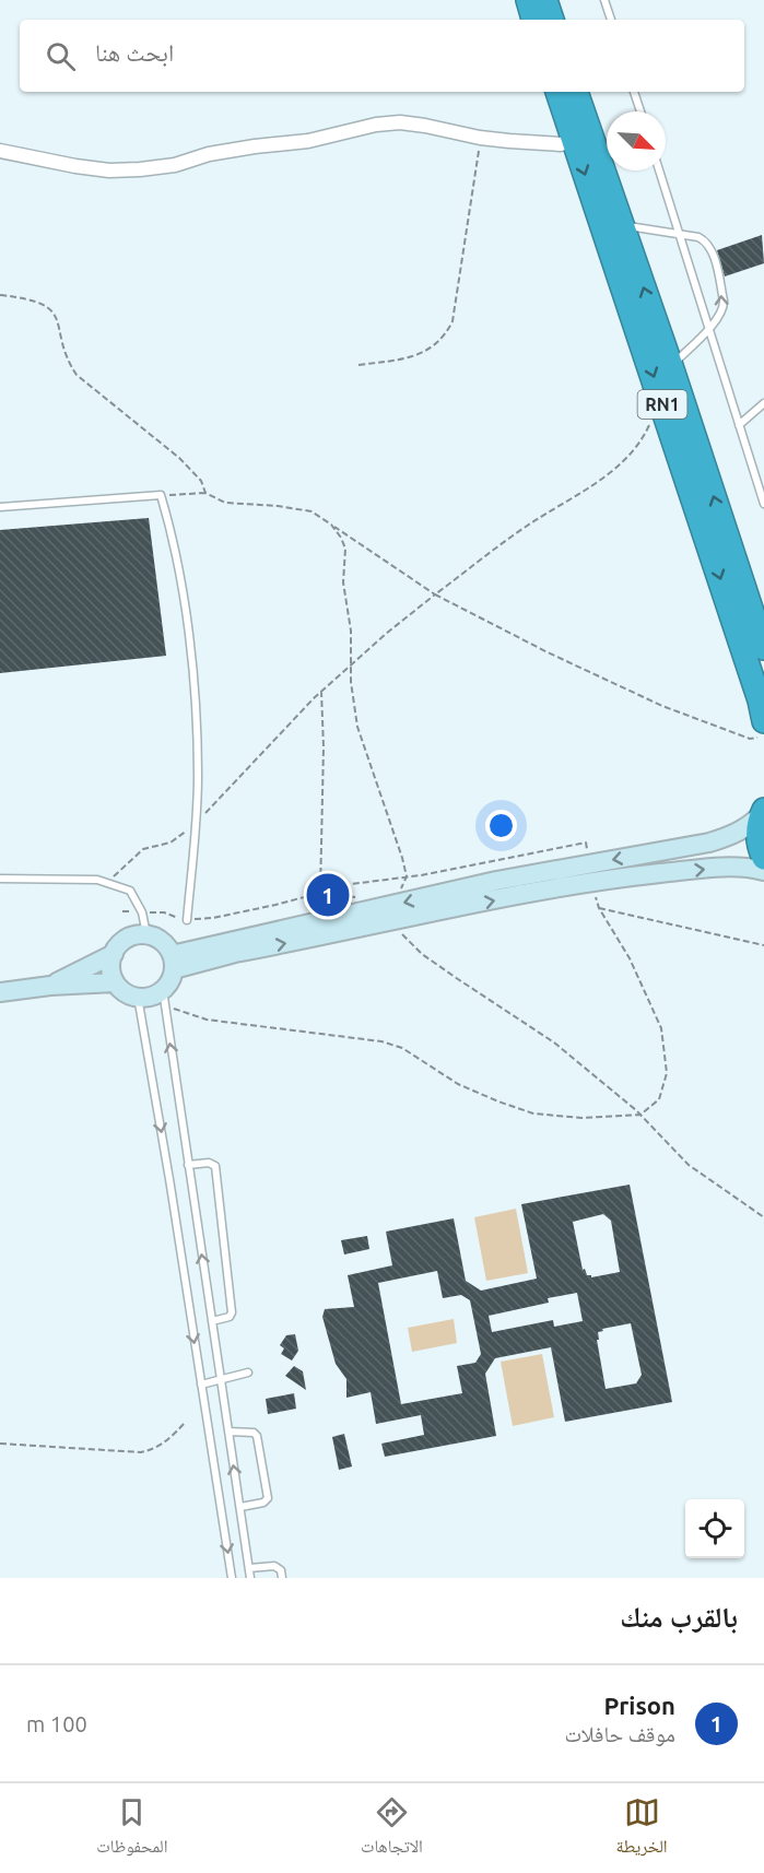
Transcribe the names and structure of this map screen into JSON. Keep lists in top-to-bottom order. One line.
{"streets":{"highway":["RN1"]},"north":"bottom right","page":{"search":"ابحث هنا","pins":"1","heading":"بالقرب منك","list":[{"mark":"1","name":"Prison","note":"موقف حافلات","value":"100 m"}],"nav":["الخريطة","الاتجاهات","المحفوظات"]}}
